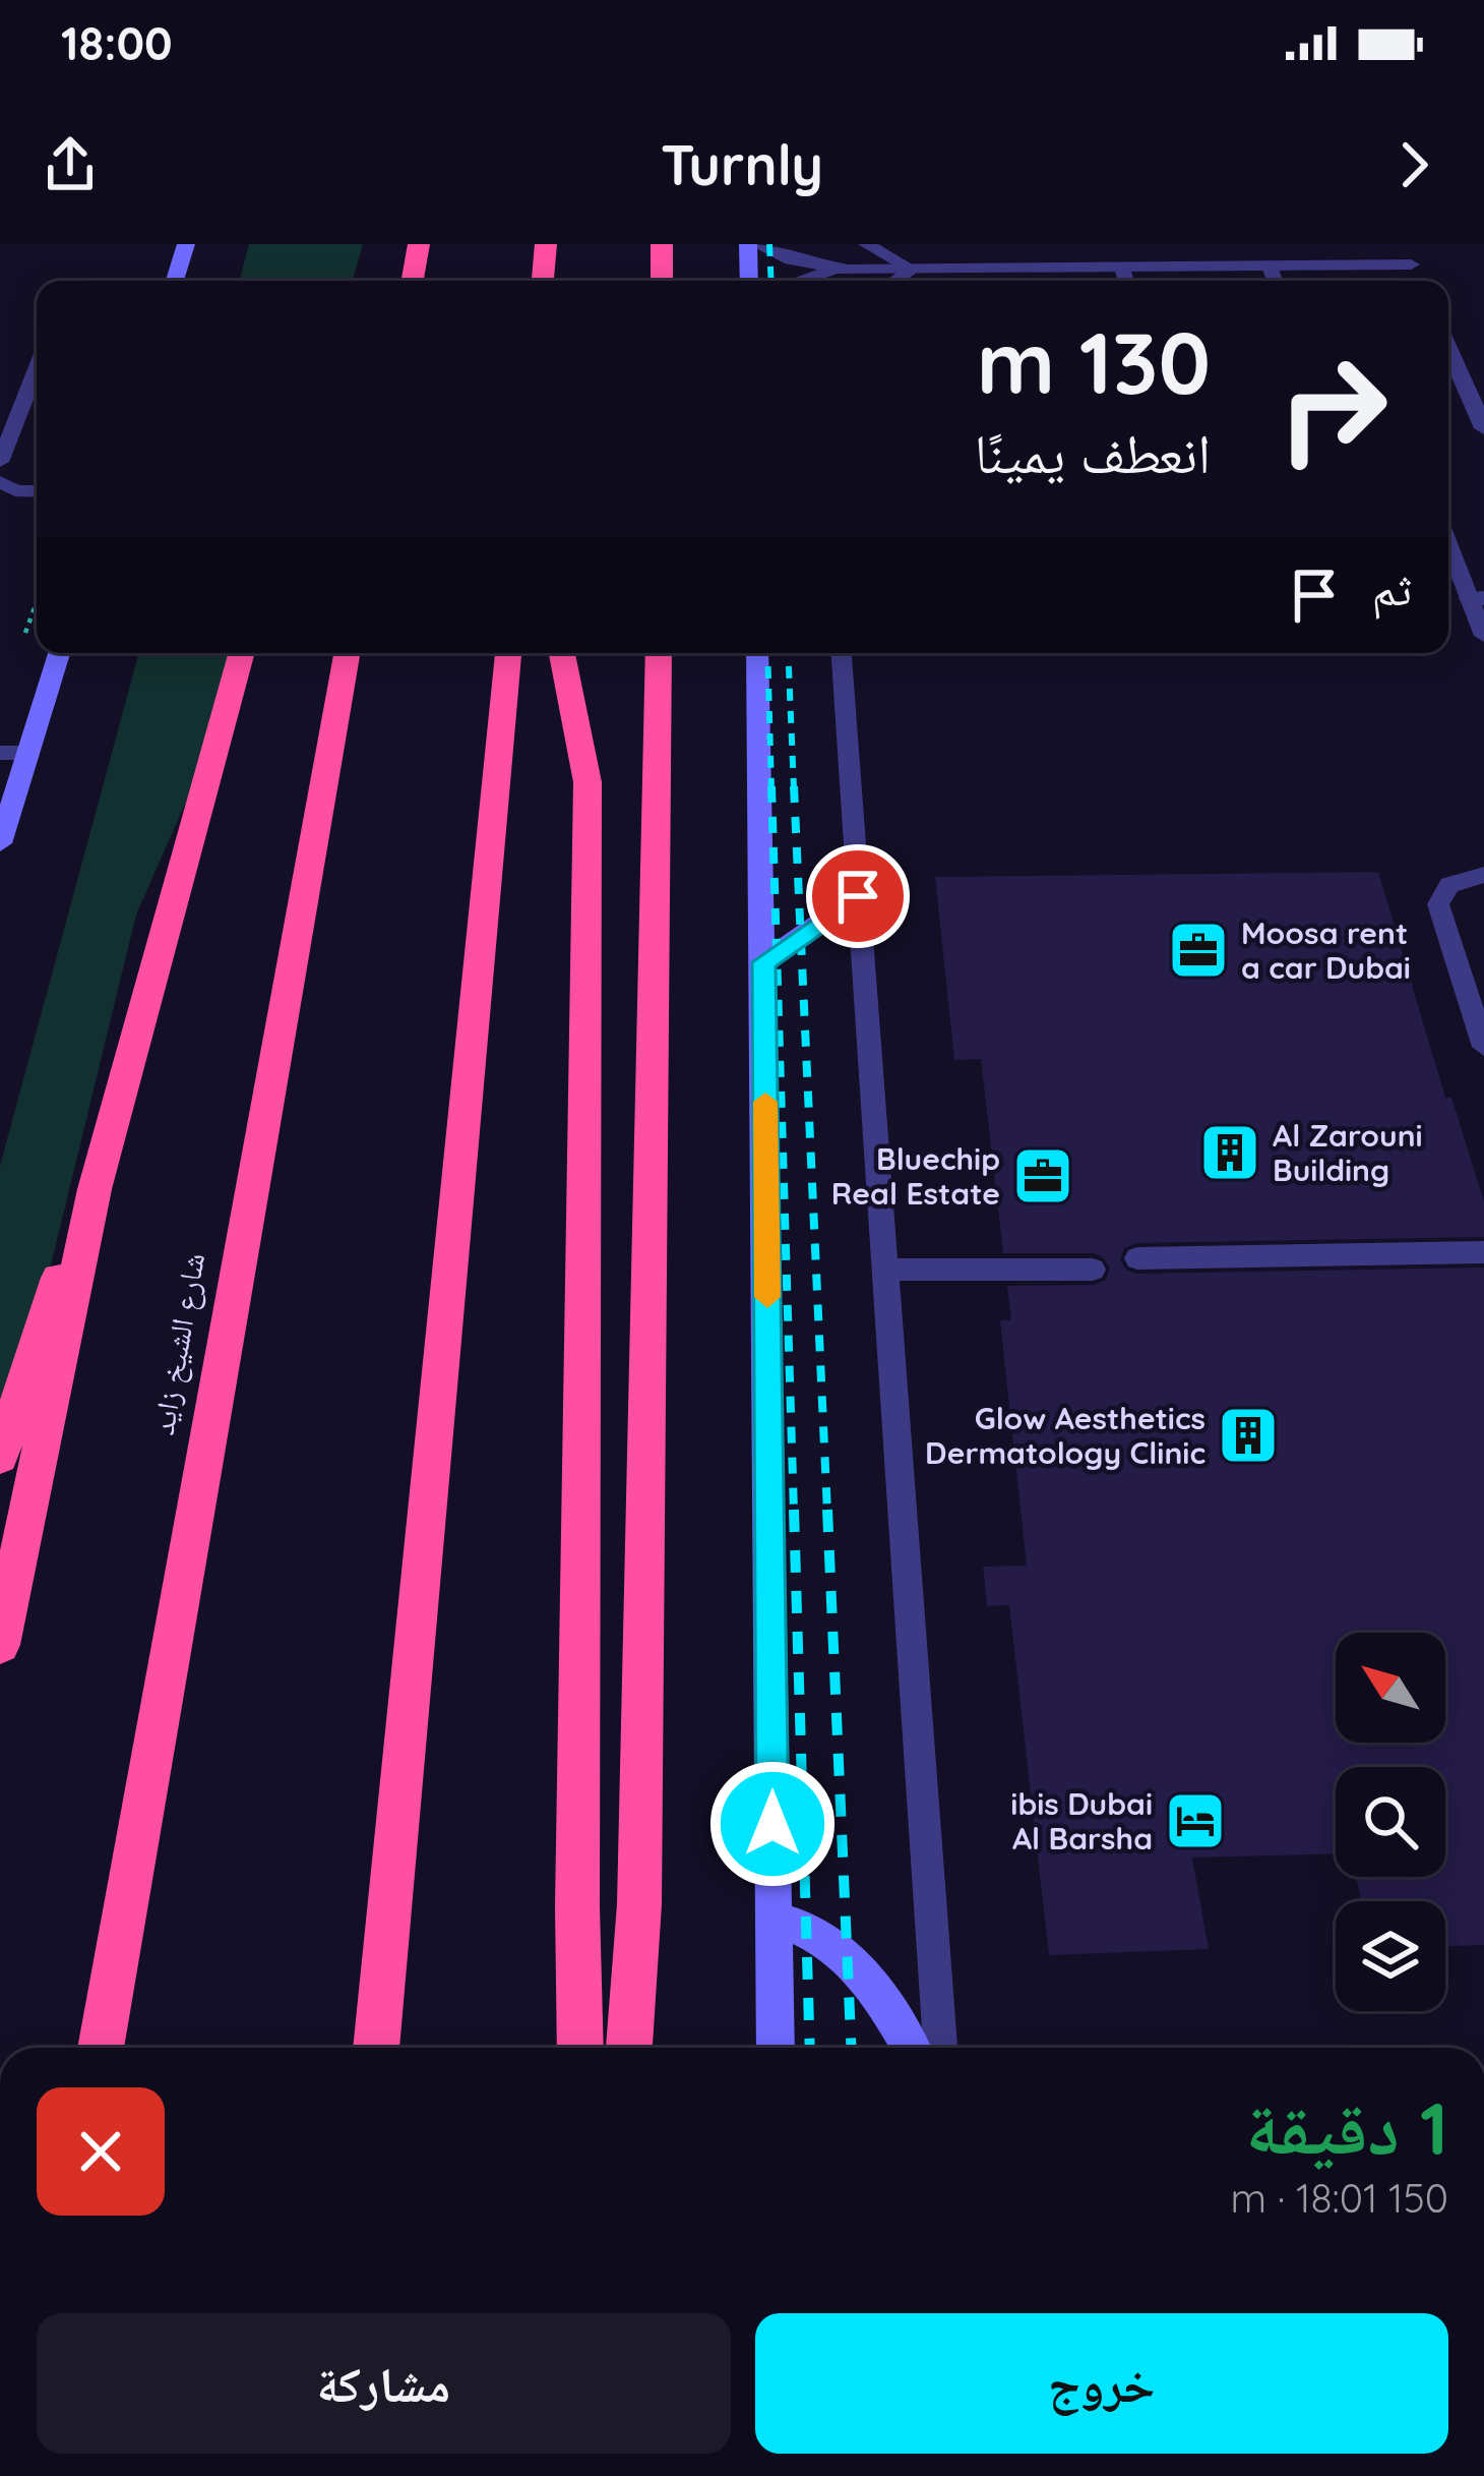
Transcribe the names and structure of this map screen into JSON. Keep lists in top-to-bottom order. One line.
{"streets":{"highway":["شارع الشيخ زايد"]},"places":{"office":["Moosa rent a car Dubai","Bluechip Real Estate"],"building":["Al Zarouni Building","Glow Aesthetics Dermatology Clinic"],"hotel":["ibis Dubai Al Barsha"]},"north":"top left","page":{"status":"18:00","header":"Turnly","turn":["130 m","انعطف يمينًا"],"then":"ثم","heading":["1 دقيقة","150 m · 18:01"],"buttons":["خروج","مشاركة"]}}
